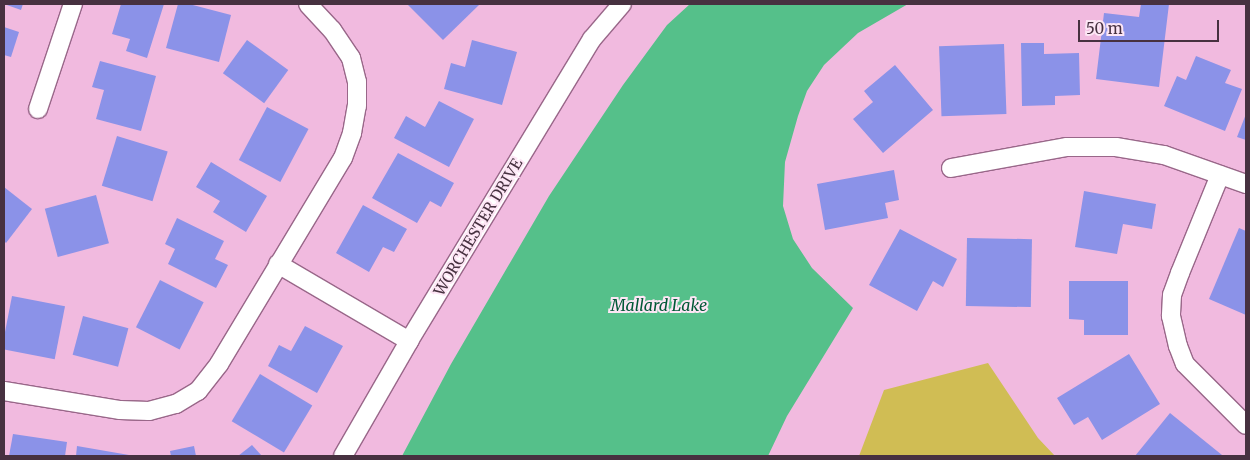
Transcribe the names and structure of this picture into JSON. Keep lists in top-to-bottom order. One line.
{"streets":{"street":["WORCHESTER DRIVE"]},"water":["Mallard Lake"],"scale_bar":"50 m"}
